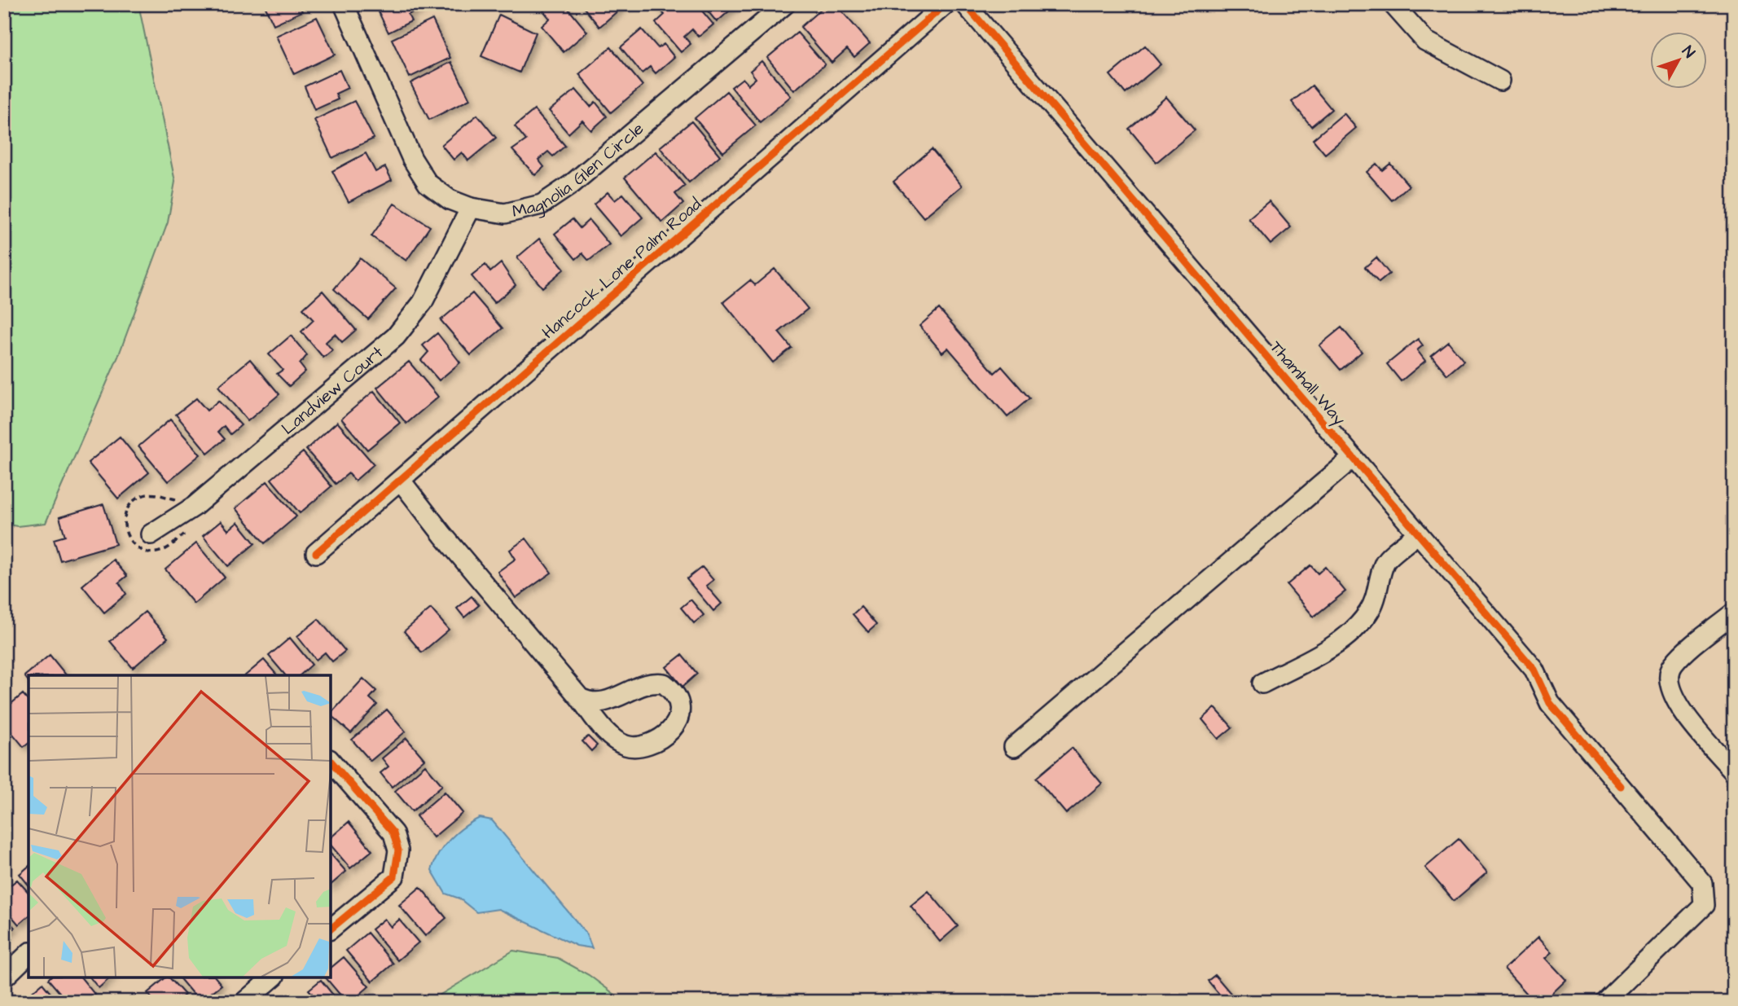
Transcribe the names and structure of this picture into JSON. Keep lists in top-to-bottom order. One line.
{"streets":{"street":["Magnolia Glen Circle","Hancock Lone Palm Road","Thamhall Way","Landview Court"]},"crossings":[["Magnolia Glen Circle","Landview Court"]],"north":"top right"}
